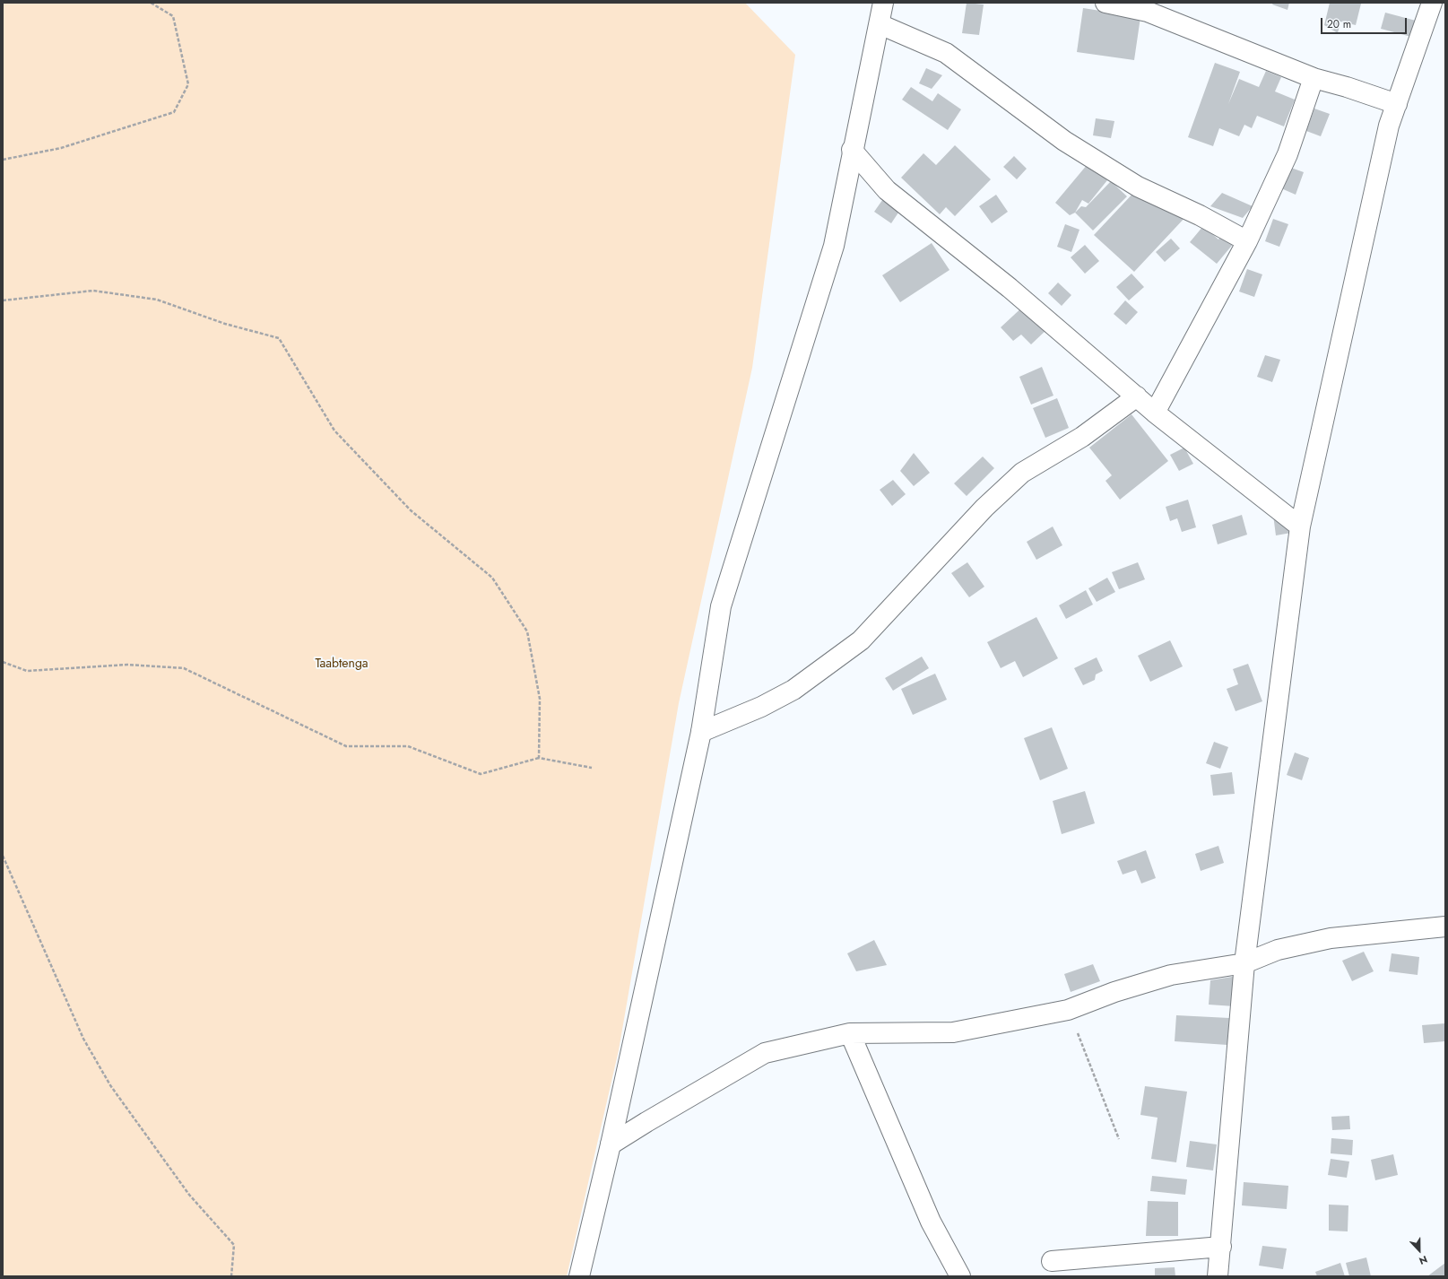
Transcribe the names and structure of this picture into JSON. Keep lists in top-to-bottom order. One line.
{"parks":["Taabtenga"],"scale_bar":"20 m","north":"bottom"}
